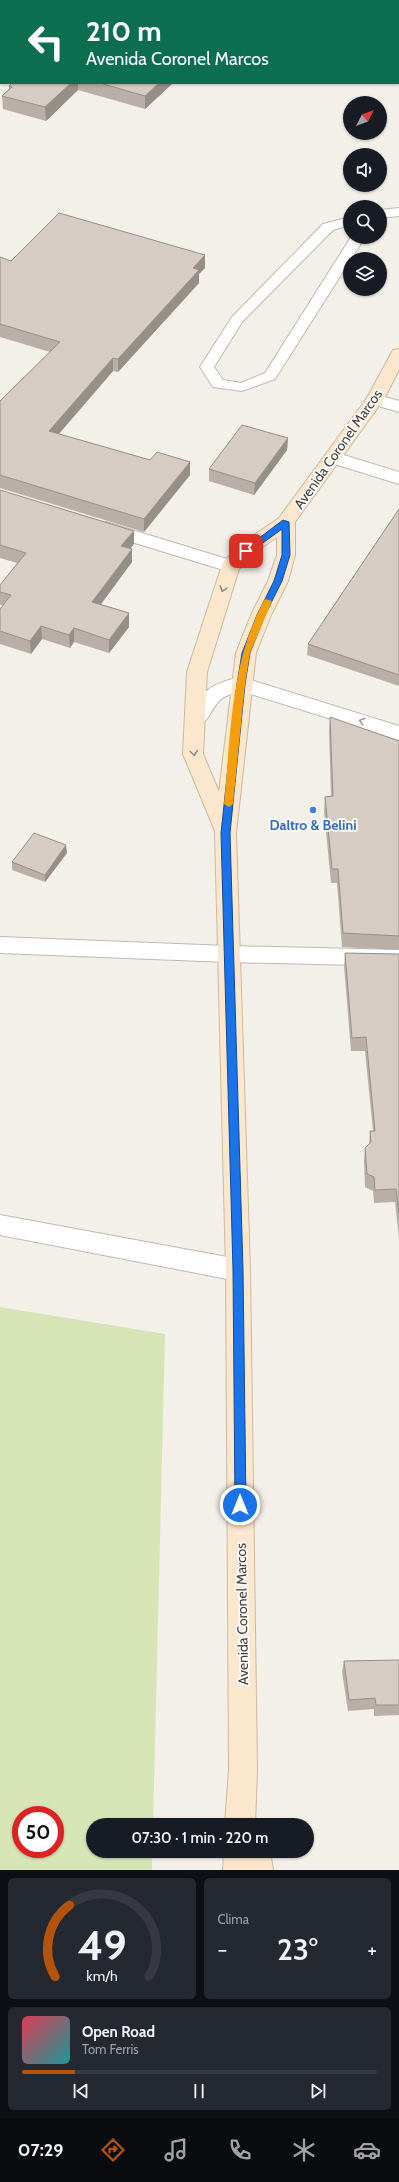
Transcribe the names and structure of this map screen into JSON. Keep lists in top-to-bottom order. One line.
{"streets":{"main road":["Avenida Coronel Marcos"]},"places":["Daltro & Belini"],"north":"top right","page":{"turn":["210 m","Avenida Coronel Marcos"],"limit":"50","trip":"07:30 · 1 min · 220 m","tile":"Clima","heat":["−","23°","+"],"song":["Open Road","Tom Ferris"],"tabs":"07:29","gauge":["49","km/h"]}}
